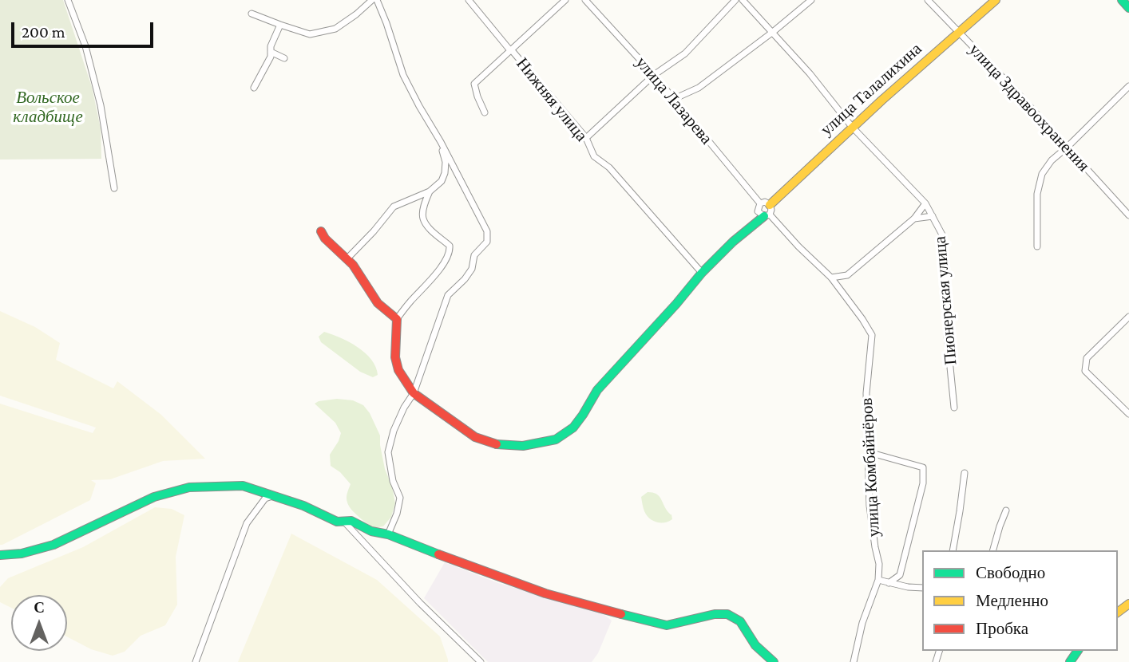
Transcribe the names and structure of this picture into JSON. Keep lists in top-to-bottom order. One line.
{"streets":{"street":["улица Талалихина","Нижняя улица","улица Лазарева","улица Здравоохранения","Пионерская улица","улица Комбайнёров"]},"crossings":[["улица Талалихина","Нижняя улица"],["улица Талалихина","улица Здравоохранения"],["улица Талалихина","Пионерская улица"]],"parks":["Вольское кладбище"],"legend":["Свободно","Медленно","Пробка"],"scale_bar":"200 m","north":"top"}
